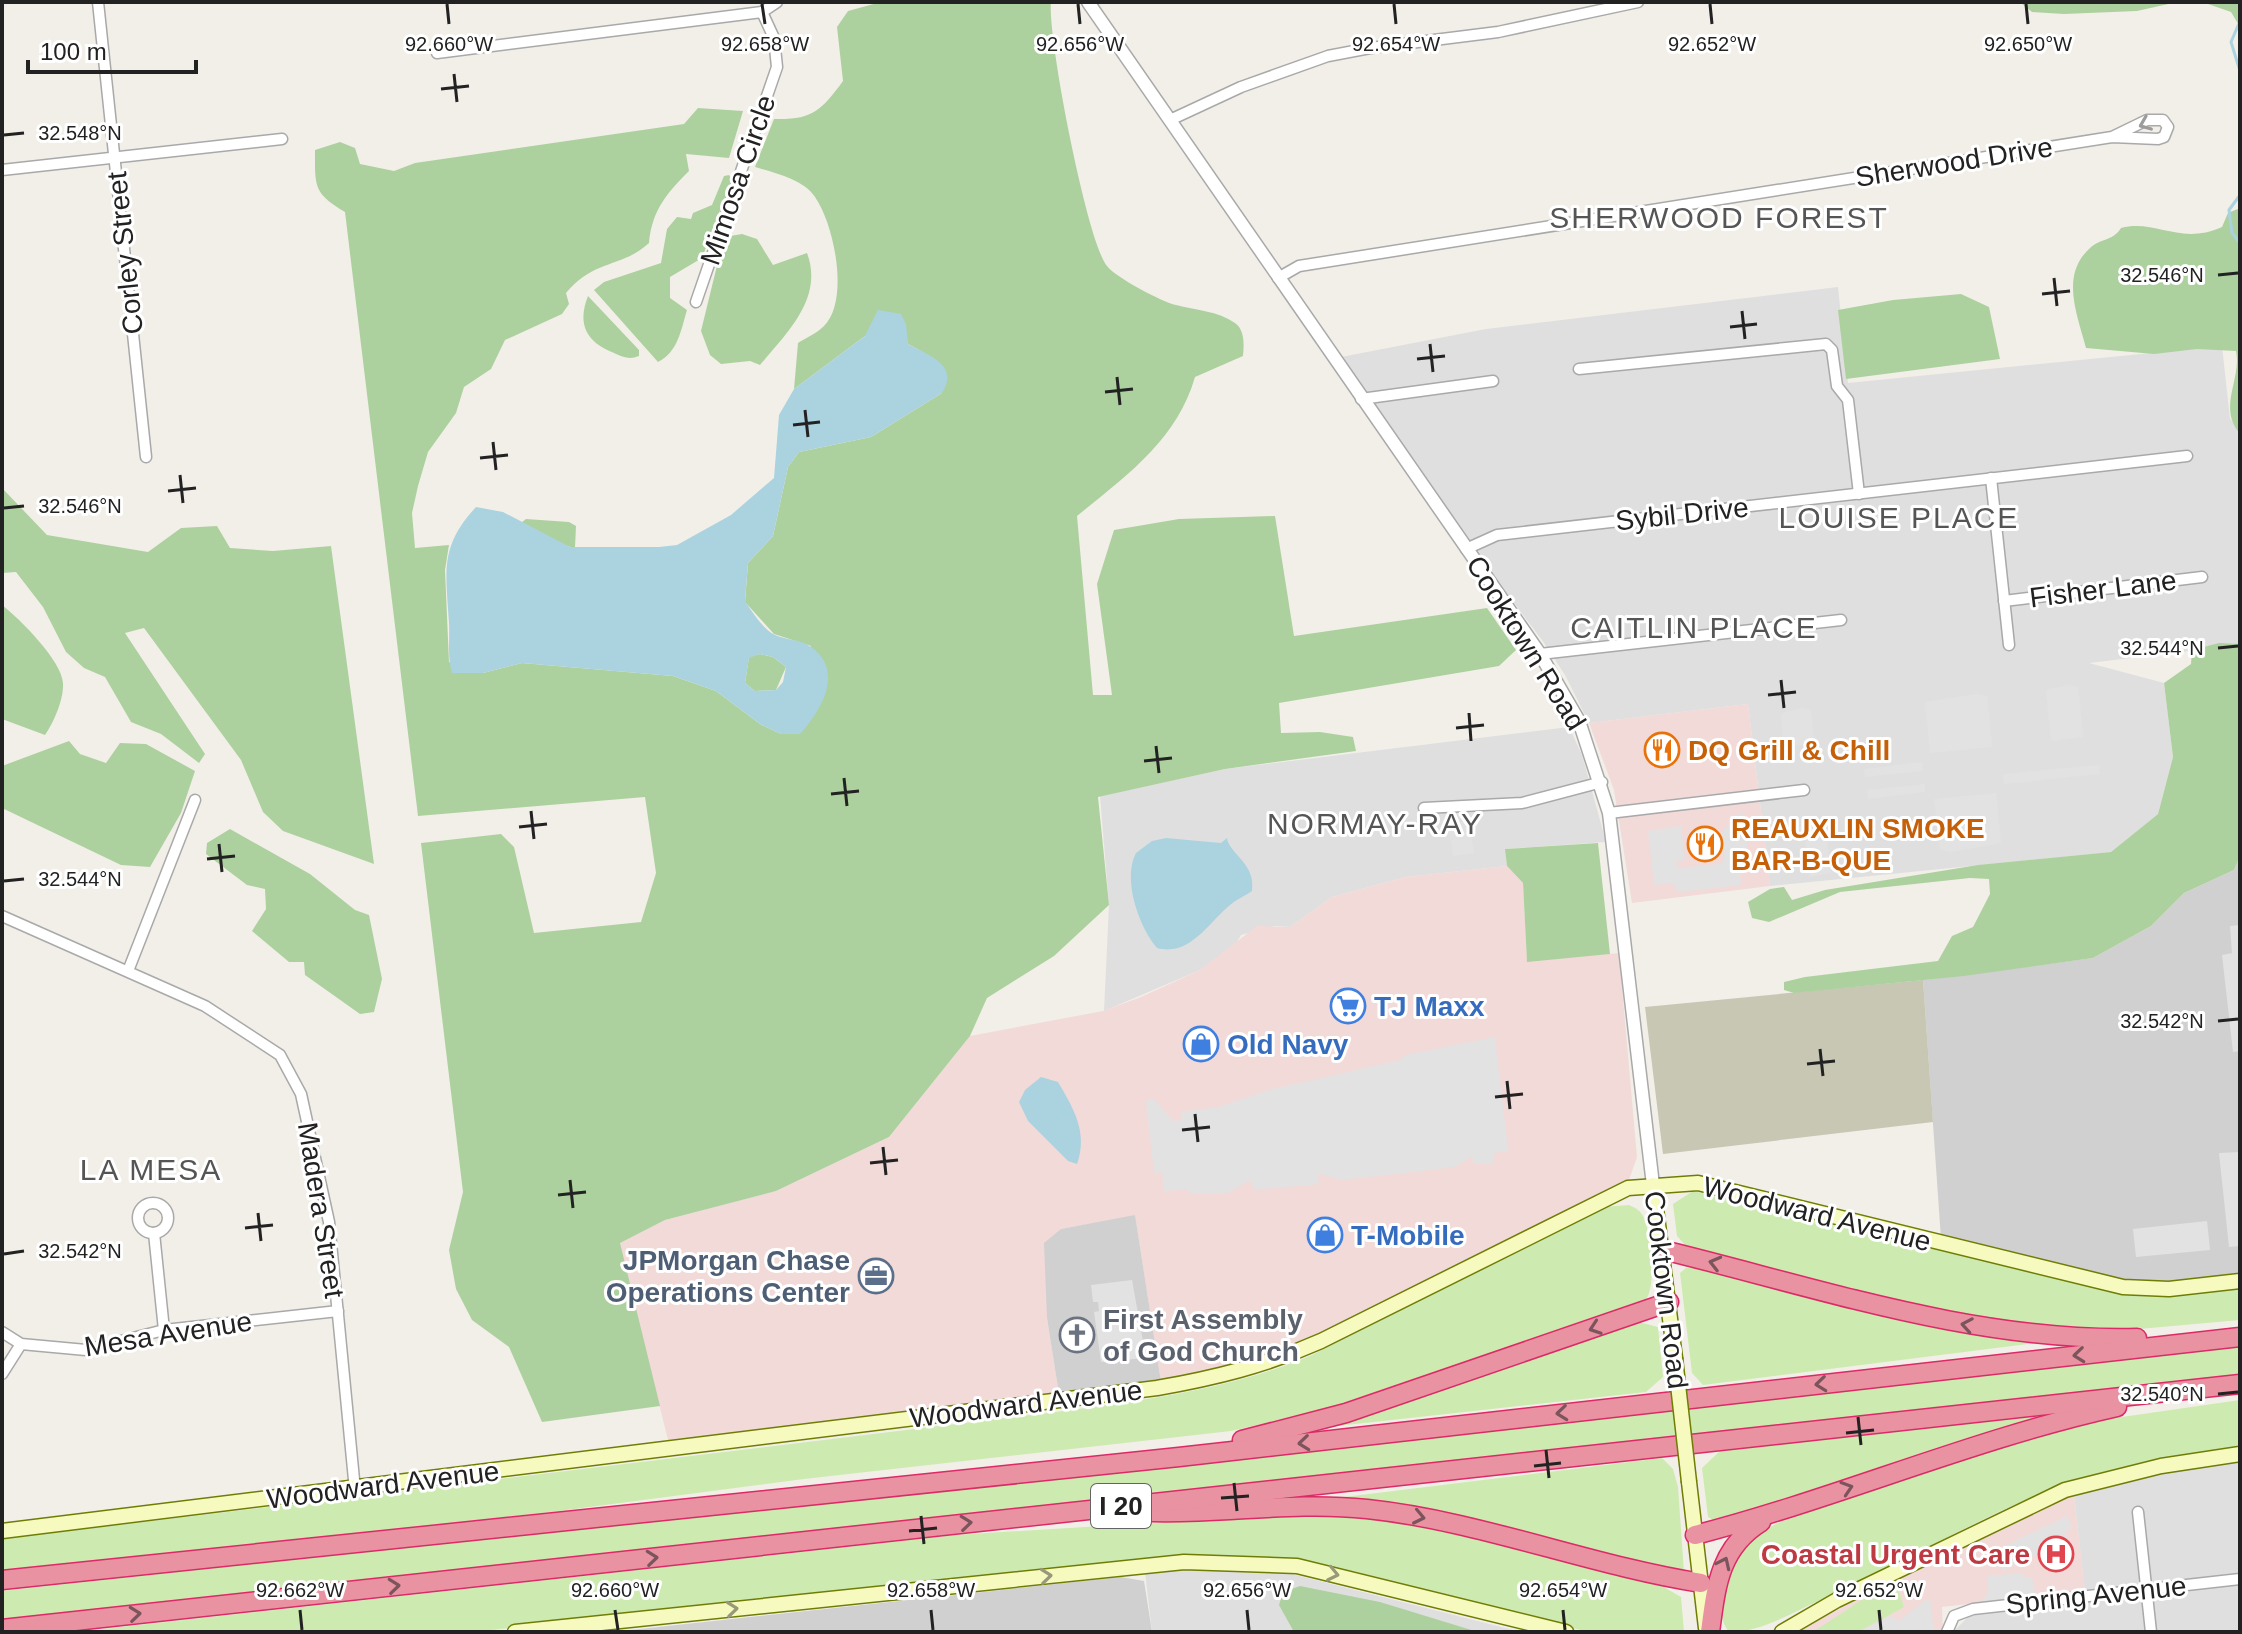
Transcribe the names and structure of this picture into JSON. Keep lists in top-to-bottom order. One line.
{"streets":{"highway":["I 20"],"main road":["Cooktown Road","Woodward Avenue"],"street":["Sherwood Drive","Mimosa Circle","Corley Street","Sybil Drive","Fisher Lane","Madera Street","Mesa Avenue","Spring Avenue"]},"crossings":[["Sherwood Drive","Cooktown Road"],["Sybil Drive","Cooktown Road"],["Cooktown Road","Woodward Avenue"],["Madera Street","Woodward Avenue"],["Madera Street","Mesa Avenue"]],"districts":["SHERWOOD FOREST","LOUISE PLACE","CAITLIN PLACE","NORMAY-RAY","LA MESA"],"places":{"restaurant":["DQ Grill & Chill","REAUXLIN SMOKE BAR-B-QUE"],"supermarket":["TJ Maxx"],"shop":["Old Navy","T-Mobile"],"office":["JPMorgan Chase Operations Center"],"church":["First Assembly of God Church"],"hospital":["Coastal Urgent Care"]},"scale_bar":"100 m","coordinates":["92.660°W","92.658°W","92.656°W","92.654°W","92.652°W","92.650°W","32.548°N","32.546°N","32.544°N","32.542°N","32.540°N","92.662°W"]}
